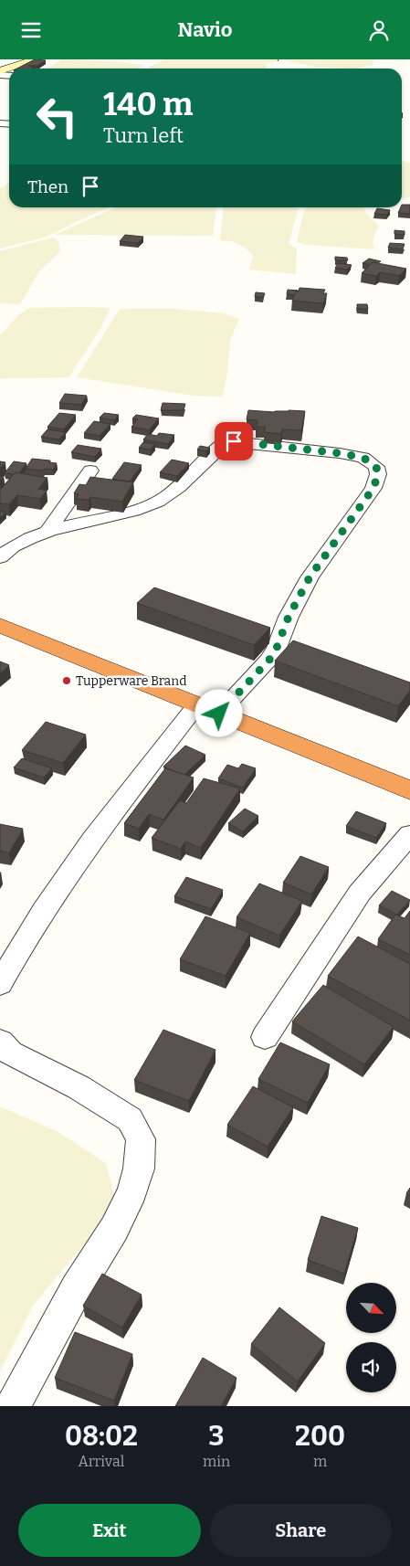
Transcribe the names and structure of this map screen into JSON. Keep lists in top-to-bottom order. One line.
{"places":["Tupperware Brand"],"north":"bottom right","page":{"header":"Navio","turn":["140 m","Turn left"],"then":"Then","eta":["08:02","Arrival","3","min","200","m"],"buttons":["Exit","Share"]}}
